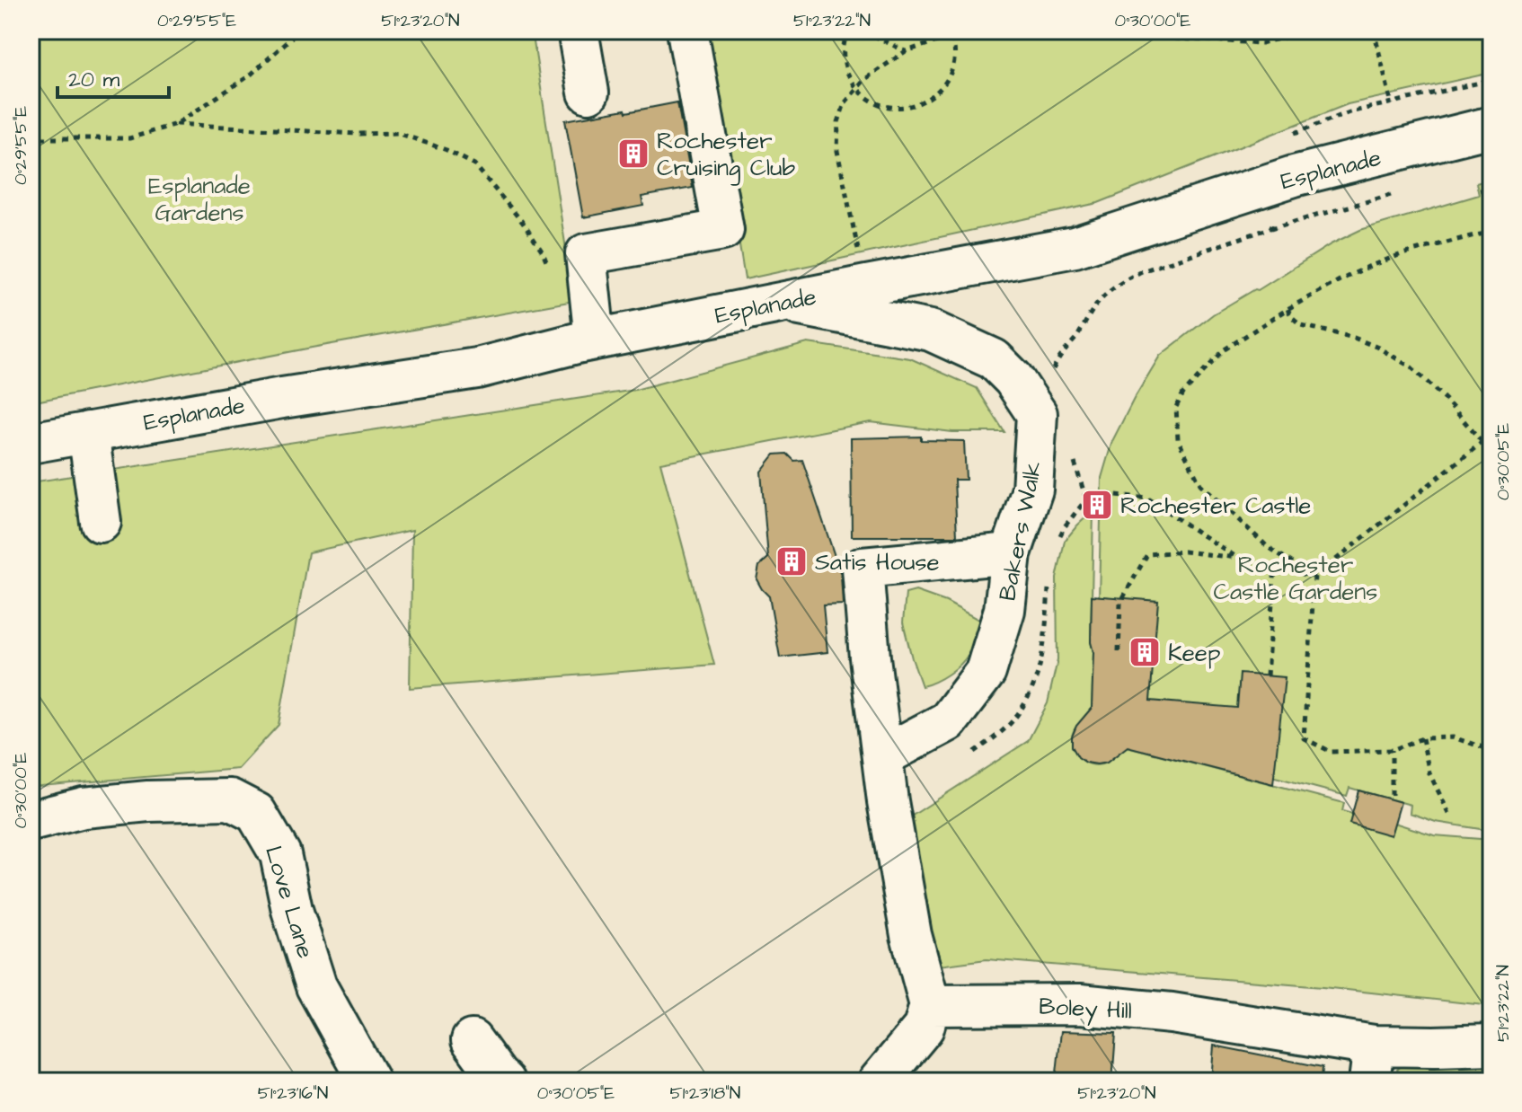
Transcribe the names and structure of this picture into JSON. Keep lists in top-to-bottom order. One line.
{"streets":{"street":["Esplanade","Bakers Walk","Love Lane","Boley Hill"]},"crossings":[["Esplanade","Bakers Walk"]],"parks":["Esplanade Gardens","Rochester Castle Gardens"],"places":{"building":["Rochester Cruising Club","Rochester Castle","Satis House","Keep"]},"scale_bar":"20 m","coordinates":["0°29'55\"E","51°23'20\"N","51°23'22\"N","0°30'00\"E","0°30'05\"E","51°23'16\"N","51°23'18\"N"]}
